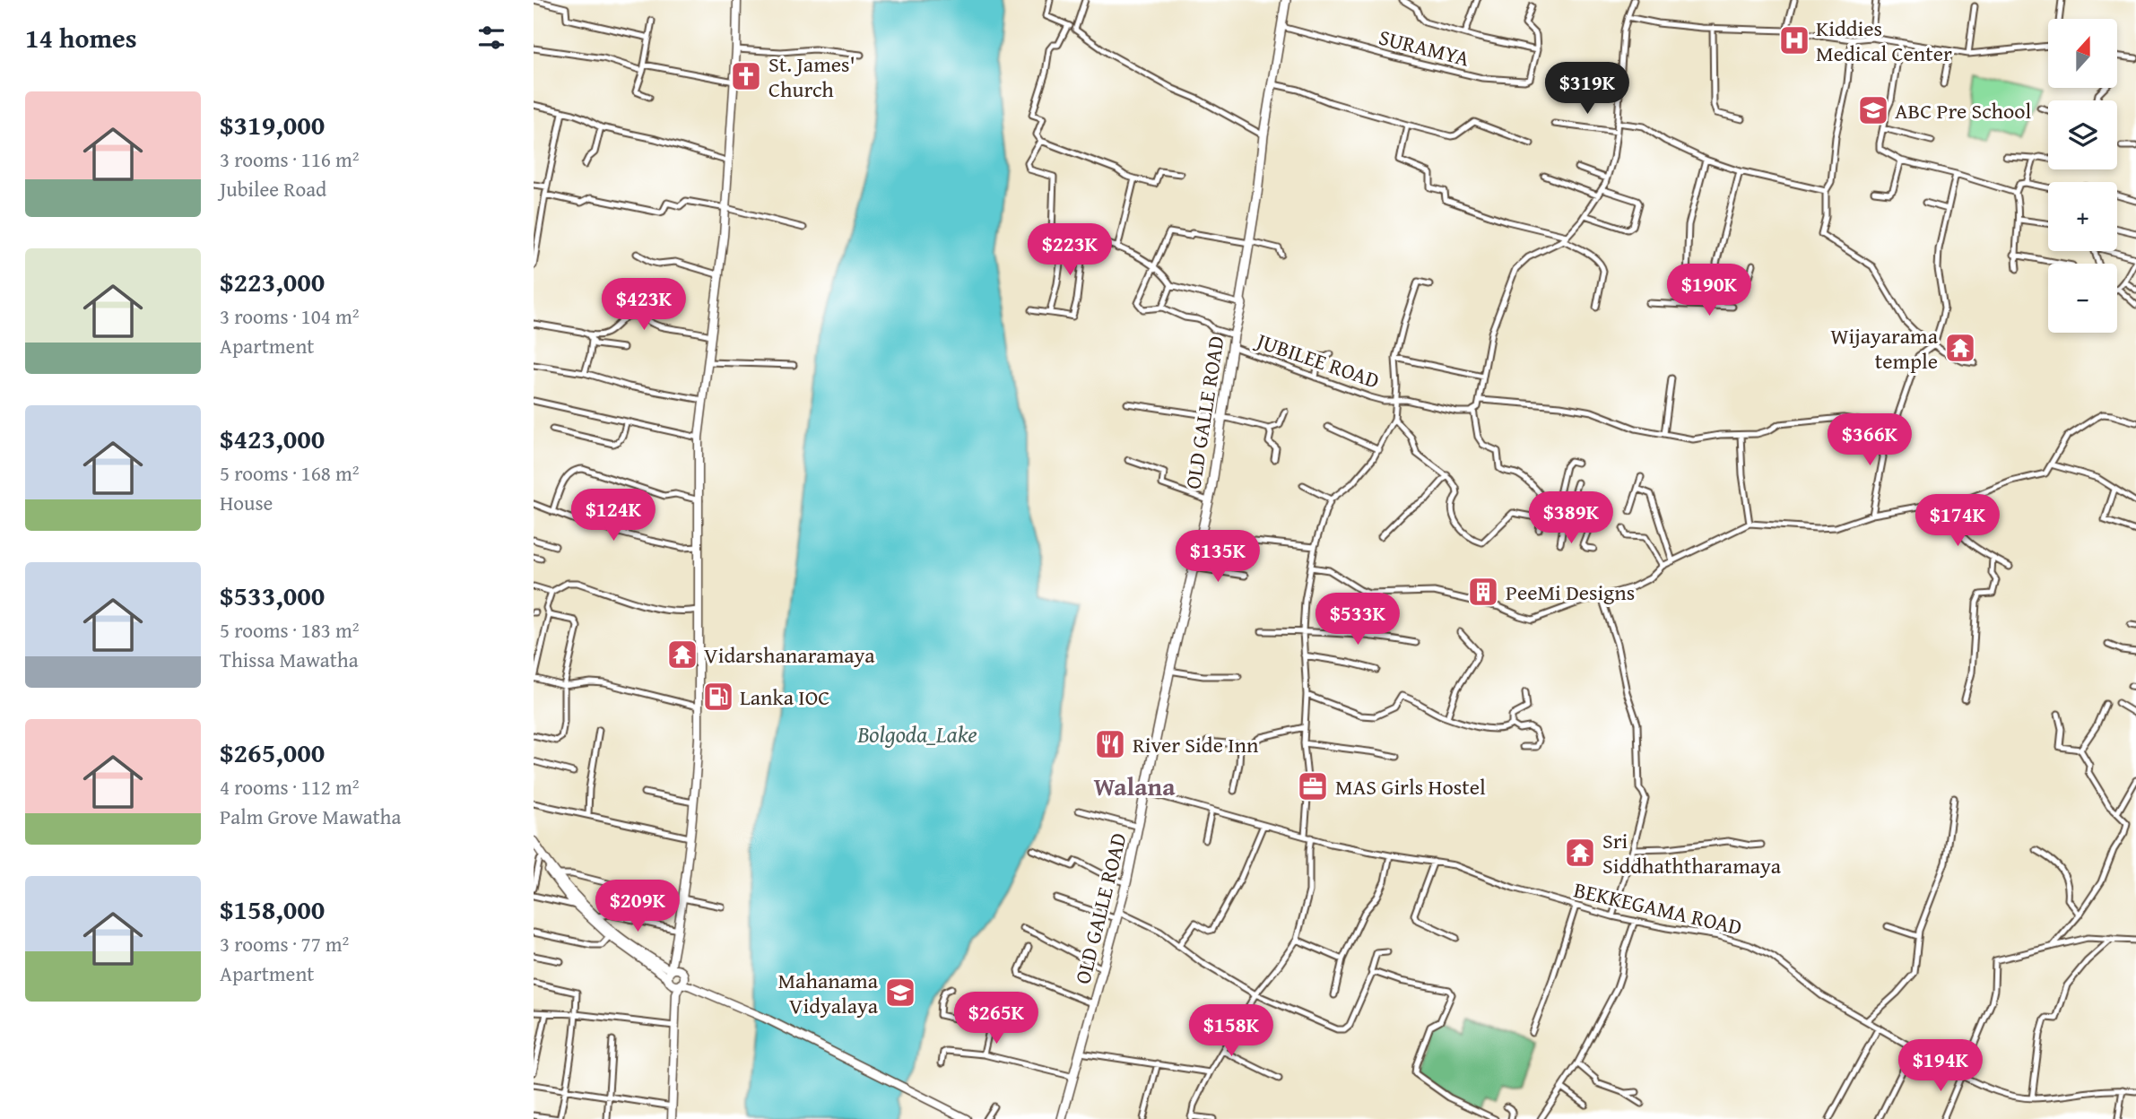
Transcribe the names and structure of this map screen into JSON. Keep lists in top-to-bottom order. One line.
{"streets":{"highway":["OLD GALLE ROAD"],"street":["SURAMYA","JUBILEE ROAD","BEKKEGAMA ROAD"]},"crossings":[["SURAMYA","OLD GALLE ROAD"],["JUBILEE ROAD","OLD GALLE ROAD"],["OLD GALLE ROAD","BEKKEGAMA ROAD"]],"districts":["Walana"],"water":["Bolgoda_Lake"],"places":{"hospital":["Kiddies Medical Center"],"church":["St. James' Church"],"school or university":["ABC Pre School","Mahanama Vidyalaya"],"temple":["Wijayarama temple","Vidarshanaramaya","Sri Siddhaththaramaya"],"building":["PeeMi Designs"],"fuel station":["Lanka IOC"],"restaurant":["River Side Inn"],"office":["MAS Girls Hostel"]},"north":"top","page":{"heading":"14 homes","map_buttons":["+","−"],"price":["$319K","$223K","$190K","$423K","$366K","$124K","$389K","$174K","$135K","$533K","$209K","$265K","$158K","$194K"],"list":[{"name":"$319,000","note":"3 rooms · 116 m² · Jubilee Road"},{"name":"$223,000","note":"3 rooms · 104 m² · Apartment"},{"name":"$423,000","note":"5 rooms · 168 m² · House"},{"name":"$533,000","note":"5 rooms · 183 m² · Thissa Mawatha"},{"name":"$265,000","note":"4 rooms · 112 m² · Palm Grove Mawatha"},{"name":"$158,000","note":"3 rooms · 77 m² · Apartment"}]}}
